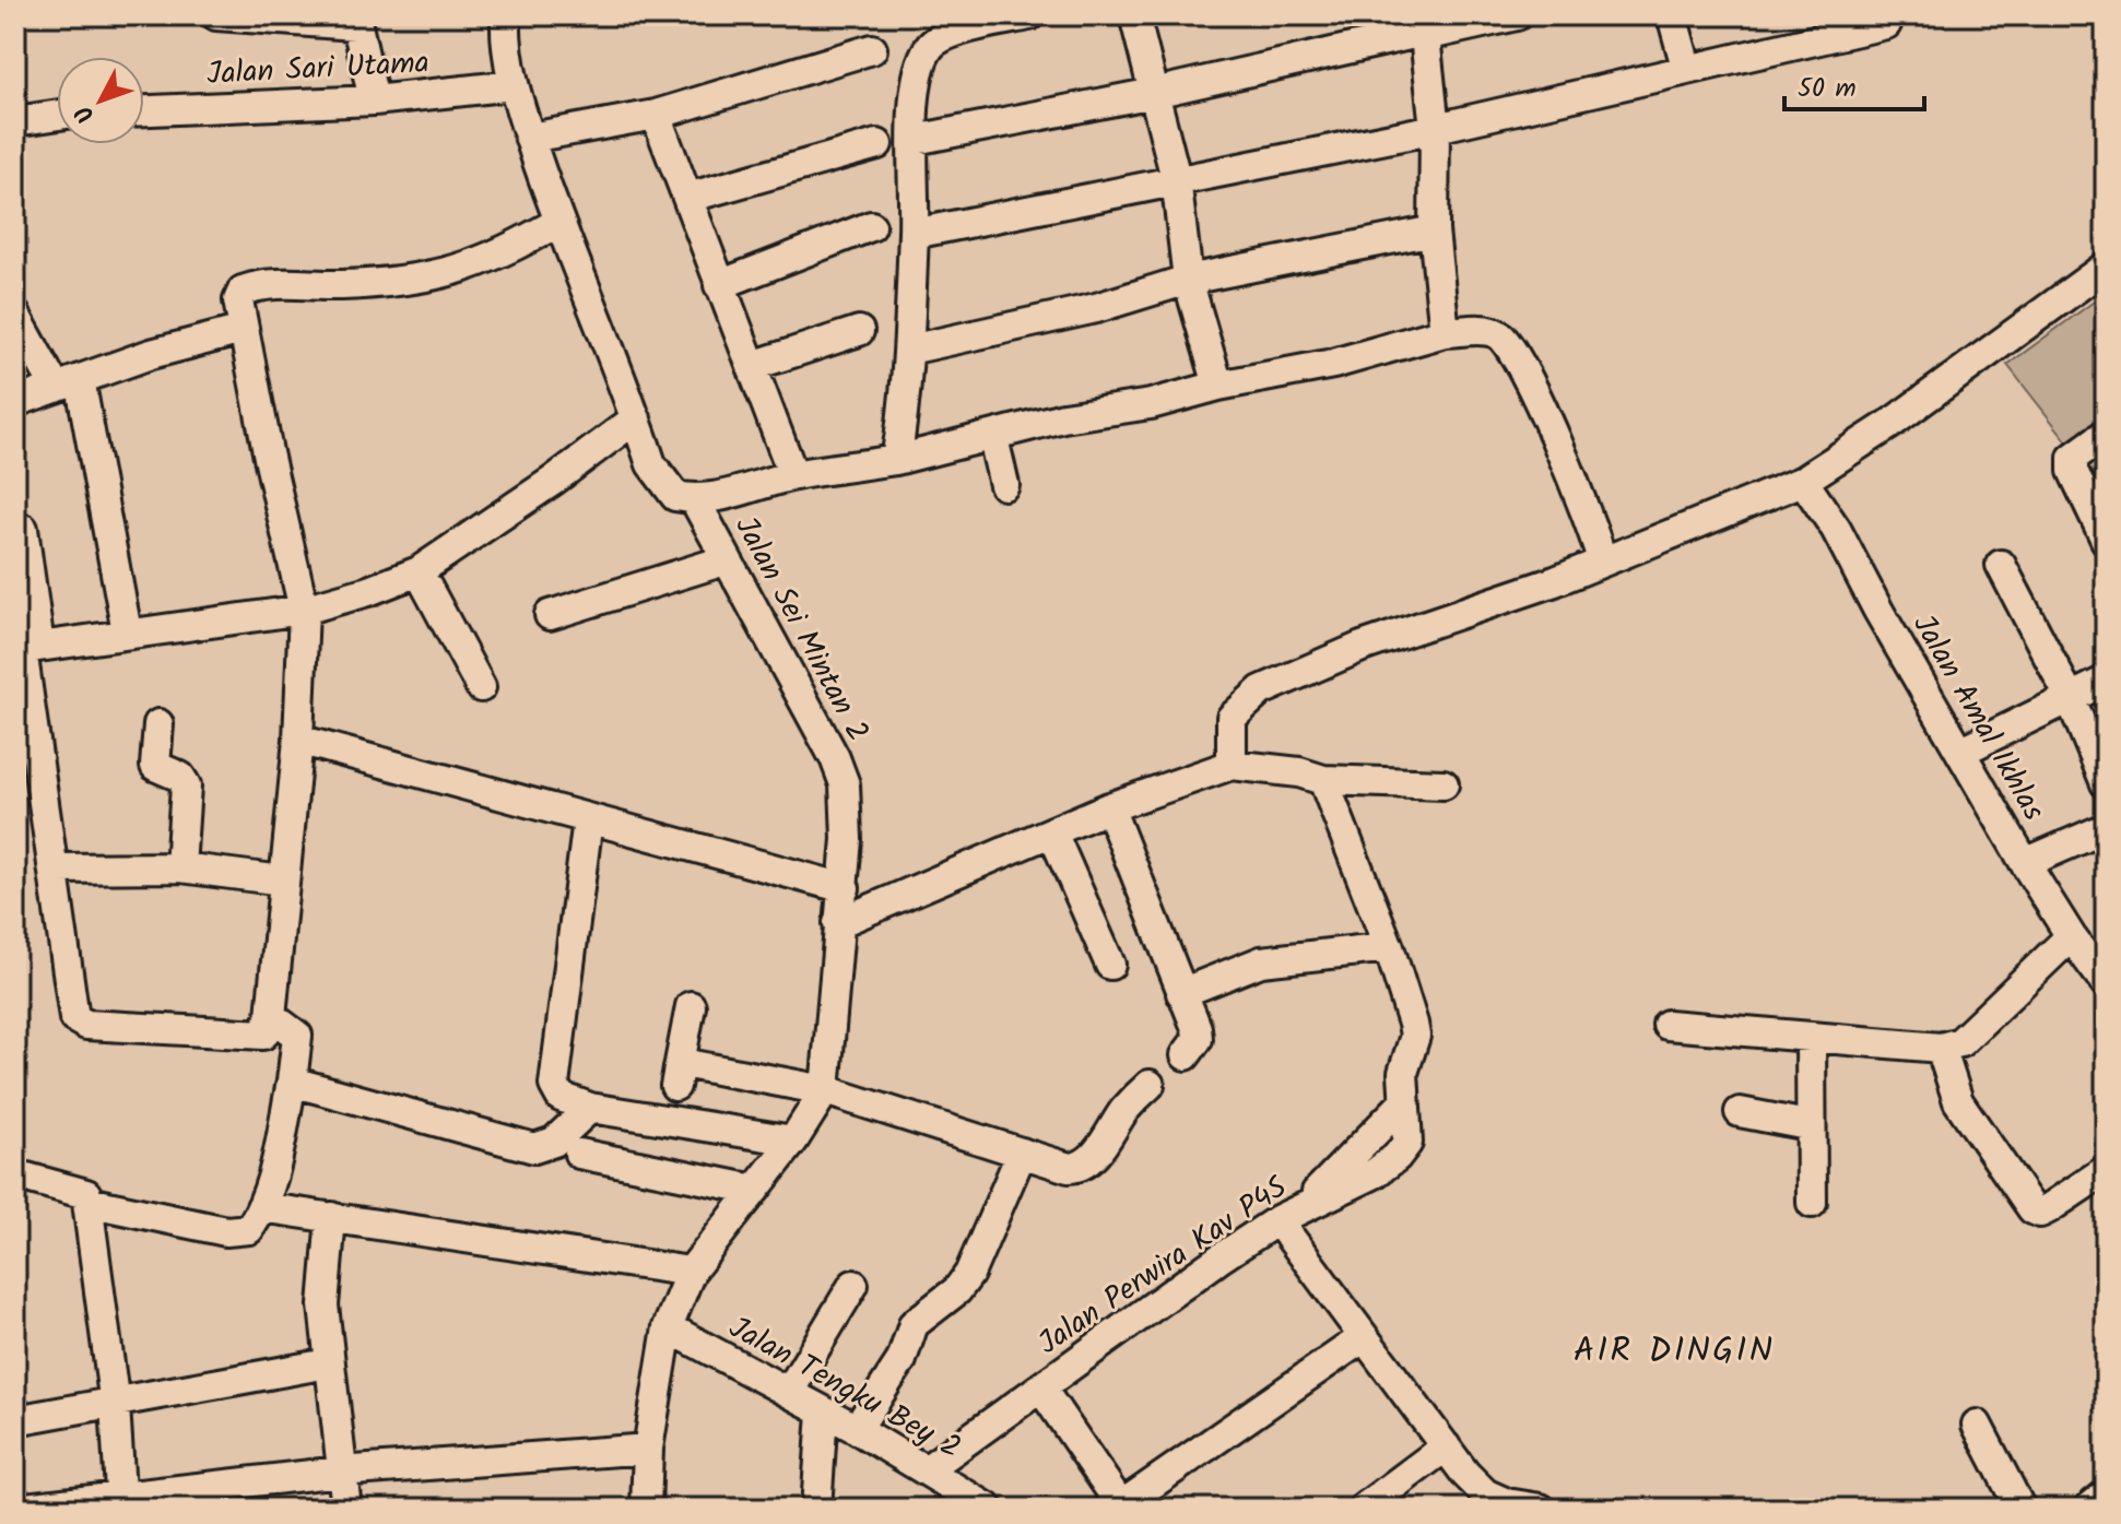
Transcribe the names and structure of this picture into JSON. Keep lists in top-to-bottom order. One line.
{"streets":{"street":["Jalan Sari Utama","Jalan Sei Mintan 2","Jalan Amal Ikhlas","Jalan Perwira Kav P4S","Jalan Tengku Bey 2"]},"crossings":[["Jalan Sari Utama","Jalan Sei Mintan 2"],["Jalan Sei Mintan 2","Jalan Tengku Bey 2"],["Jalan Perwira Kav P4S","Jalan Tengku Bey 2"]],"districts":["AIR DINGIN"],"scale_bar":"50 m","north":"bottom left"}
